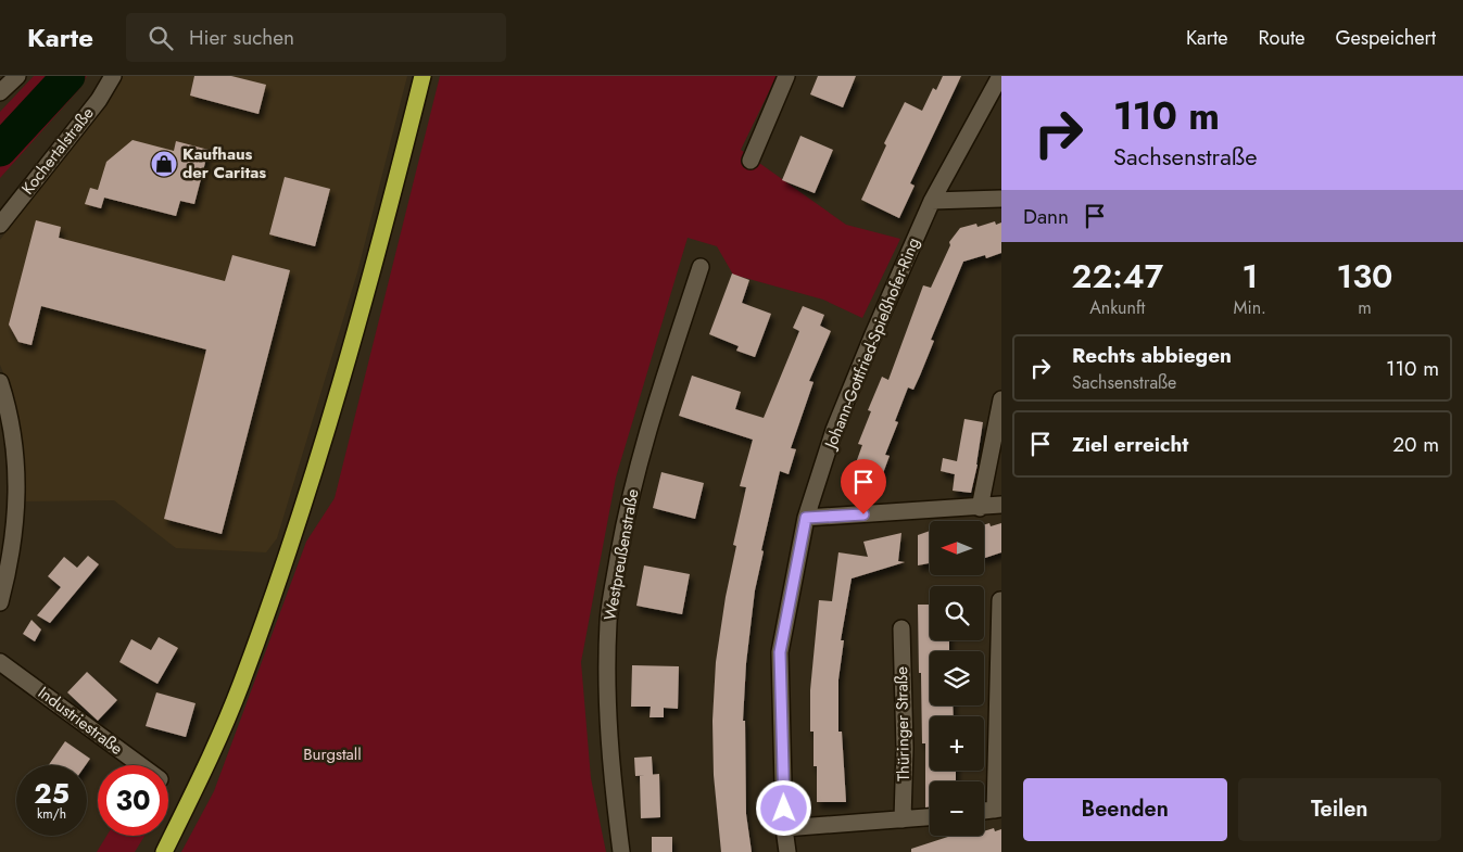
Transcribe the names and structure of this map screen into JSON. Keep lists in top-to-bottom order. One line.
{"streets":{"street":["Kochertalstraße","Johann-Gottfried-Spießhofer-Ring","Westpreußenstraße","Industriestraße","Thüringer Straße"]},"parks":["Burgstall"],"places":{"shop":["Kaufhaus der Caritas"]},"north":"left","page":{"header":"Karte","search":"Hier suchen","nav":["Karte","Route","Gespeichert"],"turn":["110 m","Sachsenstraße"],"then":"Dann","eta":["22:47","Ankunft","1","Min.","130","m"],"list":[{"name":"Rechts abbiegen","note":"Sachsenstraße","value":"110 m"},{"name":"Ziel erreicht","value":"20 m"}],"map_buttons":["+","−"],"speed":"25 km/h","limit":"30","buttons":["Beenden","Teilen"]}}
